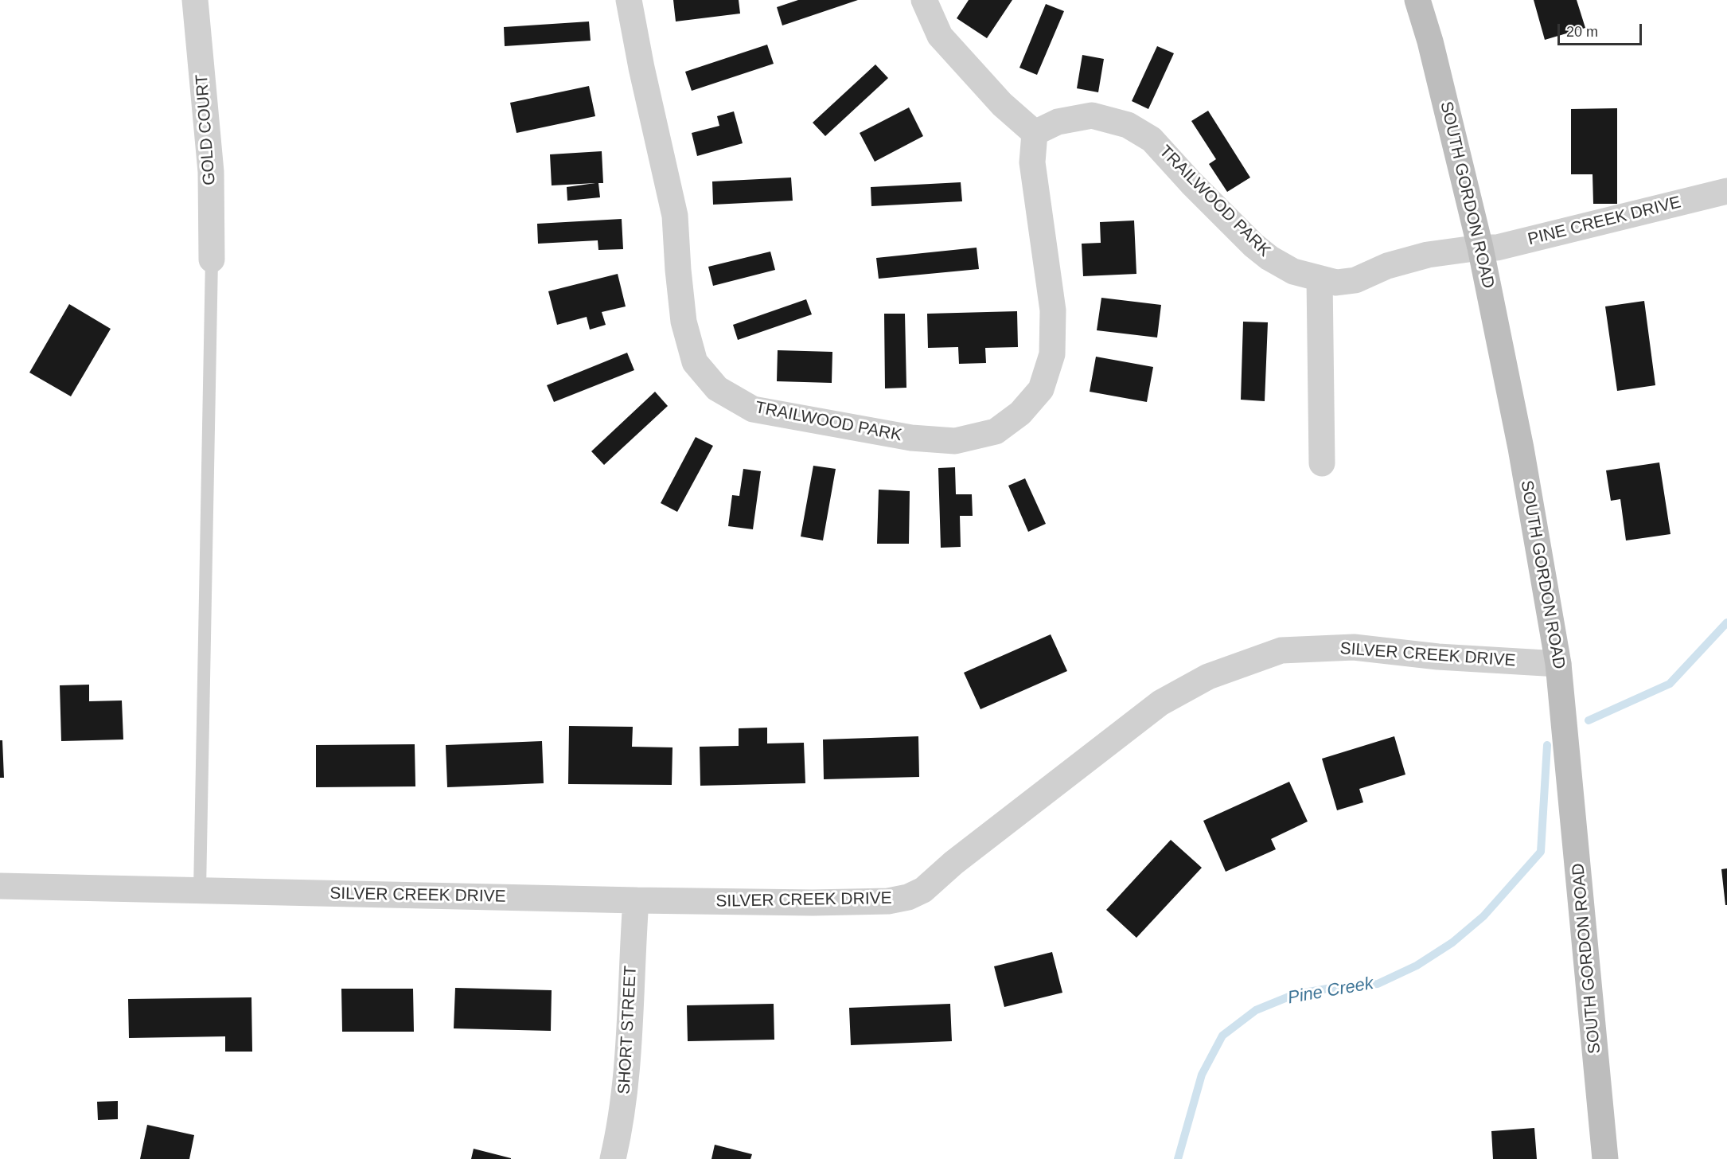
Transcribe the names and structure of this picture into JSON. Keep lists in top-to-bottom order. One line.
{"streets":{"street":["GOLD COURT","SOUTH GORDON ROAD","TRAILWOOD PARK","PINE CREEK DRIVE","SILVER CREEK DRIVE","SHORT STREET"]},"crossings":[["SOUTH GORDON ROAD","TRAILWOOD PARK"],["SOUTH GORDON ROAD","PINE CREEK DRIVE"],["SOUTH GORDON ROAD","SILVER CREEK DRIVE"],["TRAILWOOD PARK","PINE CREEK DRIVE"],["SILVER CREEK DRIVE","SHORT STREET"]],"water":["Pine Creek"],"scale_bar":"20 m"}
